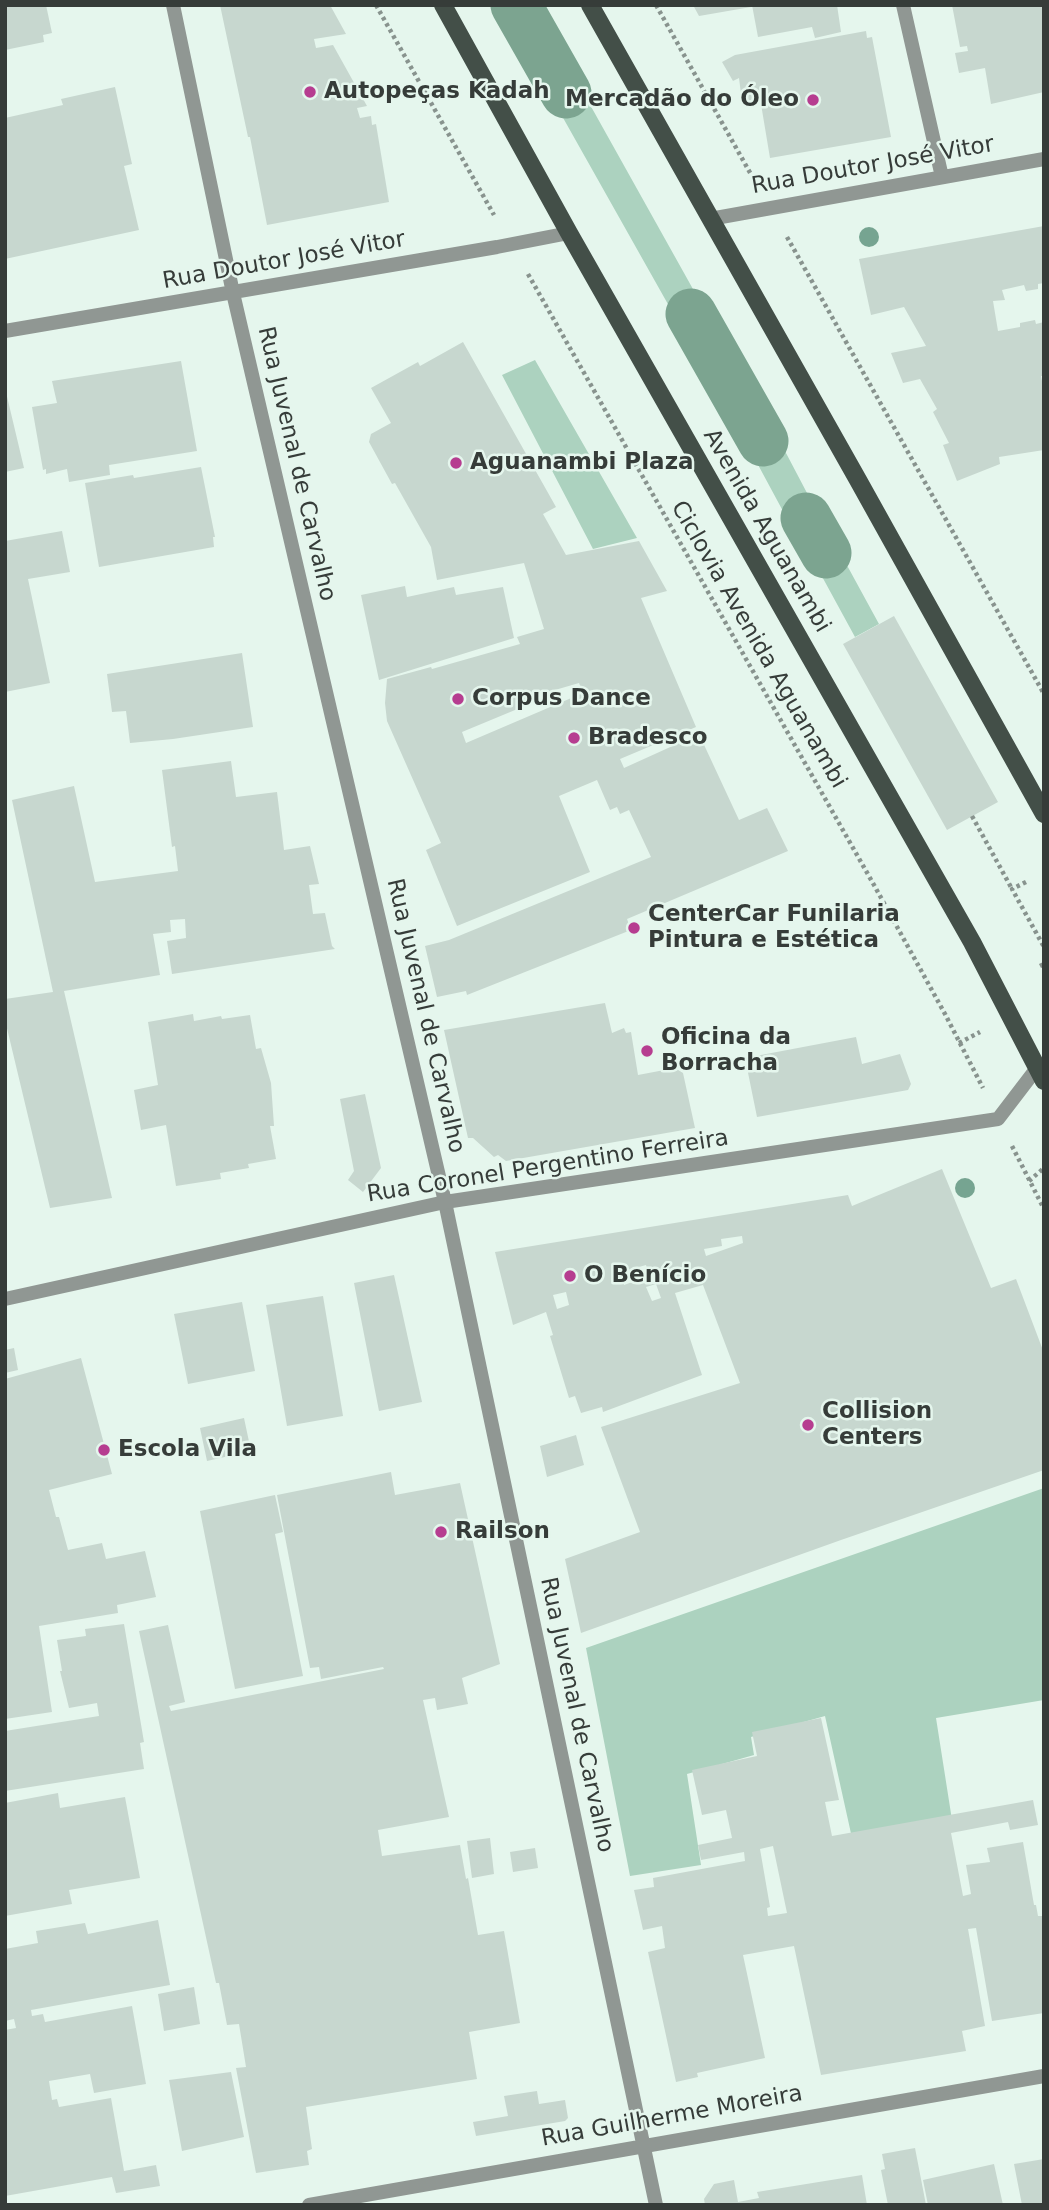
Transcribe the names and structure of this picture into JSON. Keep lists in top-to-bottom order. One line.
{"streets":{"main road":["Avenida Aguanambi"],"street":["Rua Doutor José Vitor","Rua Juvenal de Carvalho","Rua Coronel Pergentino Ferreira","Rua Guilherme Moreira"],"path":["Ciclovia Avenida Aguanambi"]},"crossings":[["Rua Doutor José Vitor","Rua Juvenal de Carvalho"],["Rua Doutor José Vitor","Avenida Aguanambi"],["Rua Juvenal de Carvalho","Rua Coronel Pergentino Ferreira"],["Rua Juvenal de Carvalho","Rua Guilherme Moreira"],["Avenida Aguanambi","Rua Coronel Pergentino Ferreira"]],"places":["Autopeças Kadah","Mercadão do Óleo","Aguanambi Plaza","Corpus Dance","Bradesco","CenterCar Funilaria Pintura e Estética","Oficina da Borracha","O Benício","Collision Centers","Escola Vila","Railson"]}
